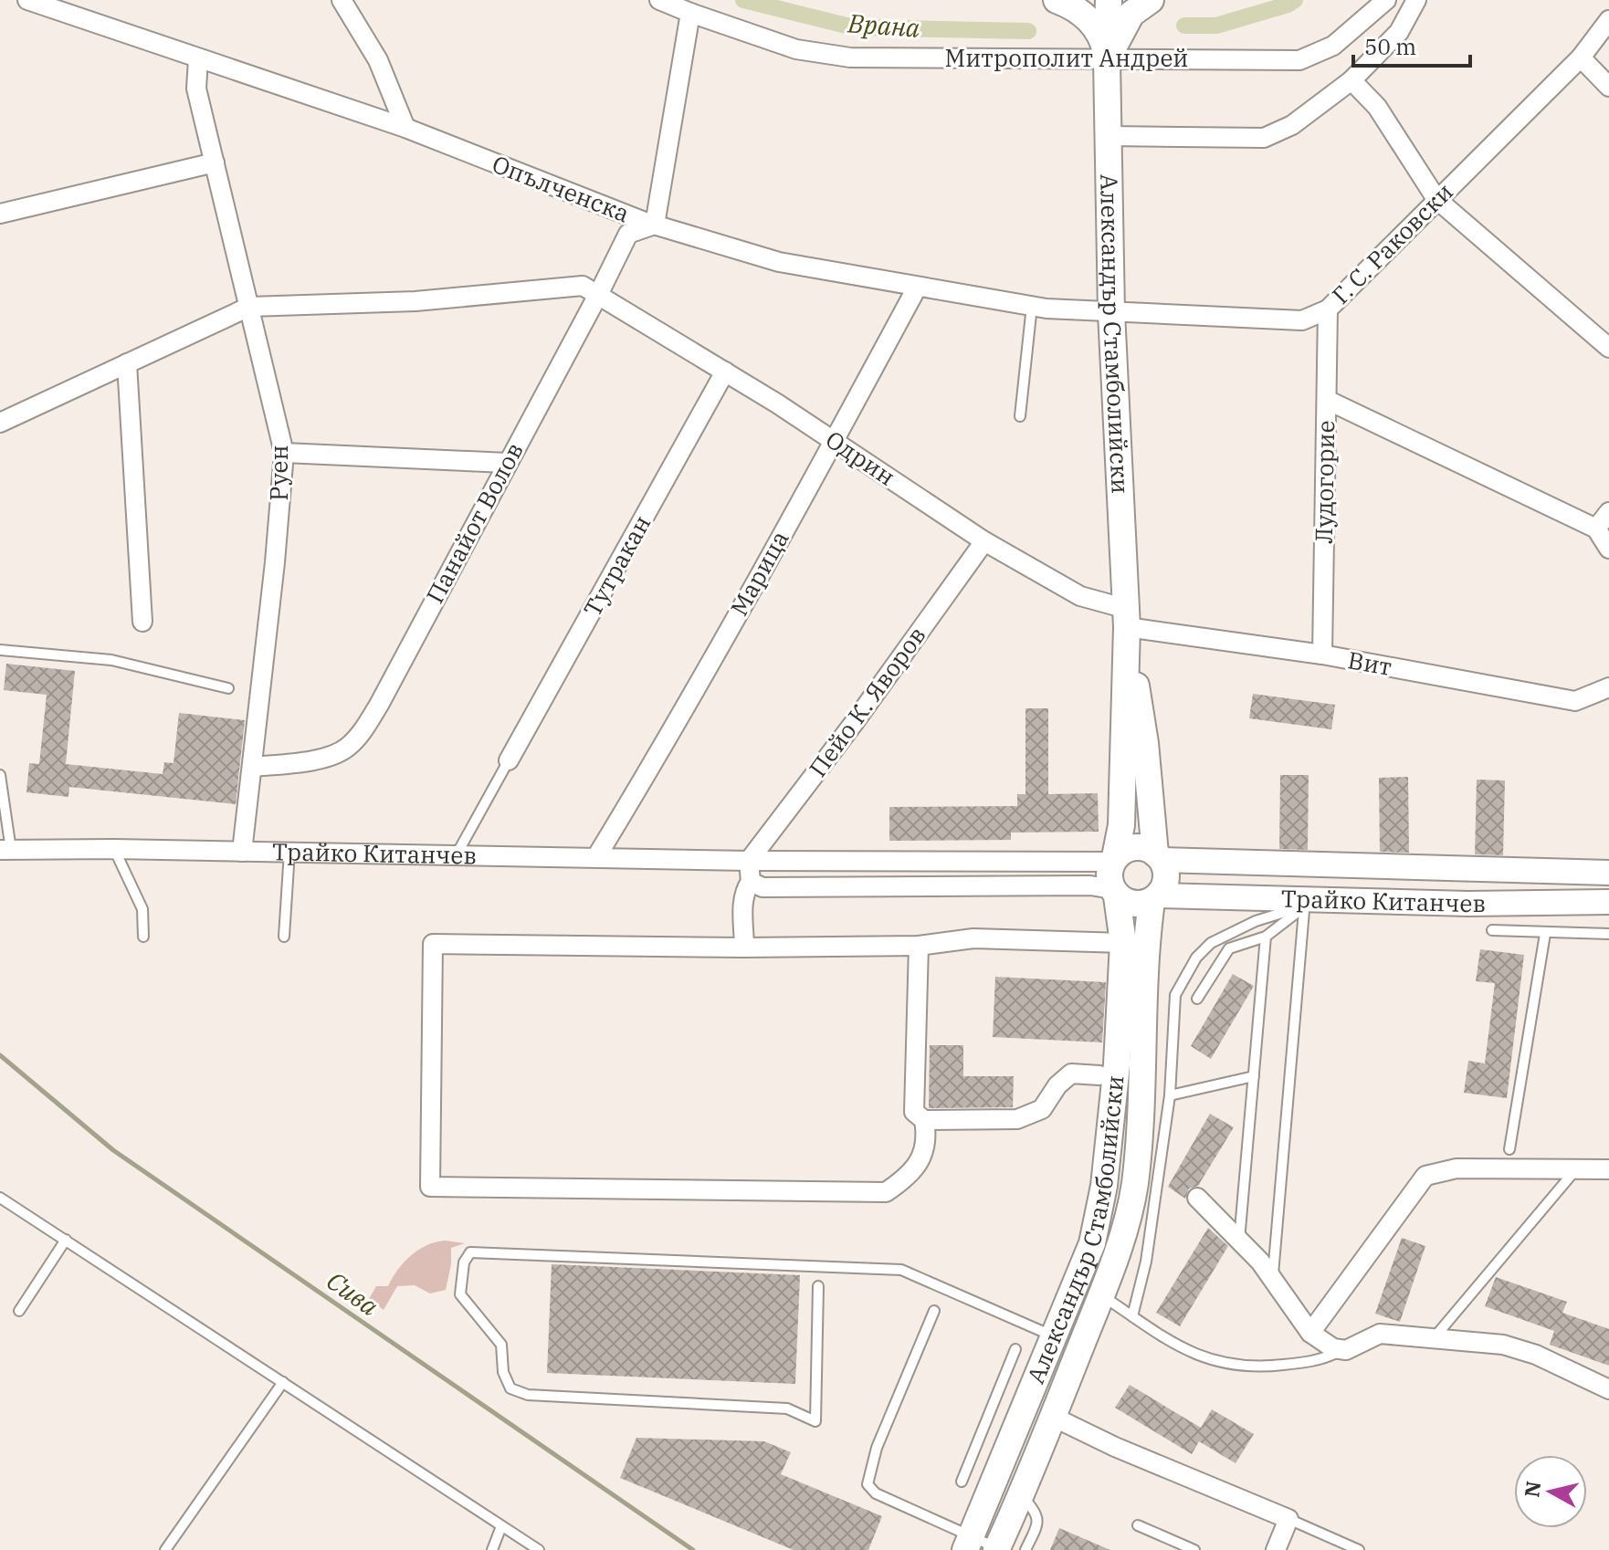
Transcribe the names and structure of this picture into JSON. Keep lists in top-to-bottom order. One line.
{"streets":{"main road":["Александър Стамболийски"],"street":["Митрополит Андрей","Опълченска","Г. С. Раковски","Одрин","Руен","Лудогорие","Панайот Волов","Тутракан","Марица","Вит","Пейо К. Яворов","Трайко Китанчев"]},"crossings":[["Митрополит Андрей","Александър Стамболийски"],["Опълченска","Г. С. Раковски"],["Опълченска","Александър Стамболийски"],["Опълченска","Руен"],["Опълченска","Панайот Волов"],["Опълченска","Марица"],["Г. С. Раковски","Александър Стамболийски"],["Г. С. Раковски","Лудогорие"],["Александър Стамболийски","Одрин"],["Александър Стамболийски","Вит"],["Александър Стамболийски","Трайко Китанчев"],["Одрин","Панайот Волов"],["Одрин","Тутракан"],["Одрин","Марица"],["Одрин","Вит"],["Одрин","Пейо К. Яворов"],["Руен","Панайот Волов"],["Руен","Трайко Китанчев"],["Лудогорие","Вит"],["Марица","Трайко Китанчев"],["Пейо К. Яворов","Трайко Китанчев"]],"water":["Врана","Сива"],"scale_bar":"50 m","north":"left"}
